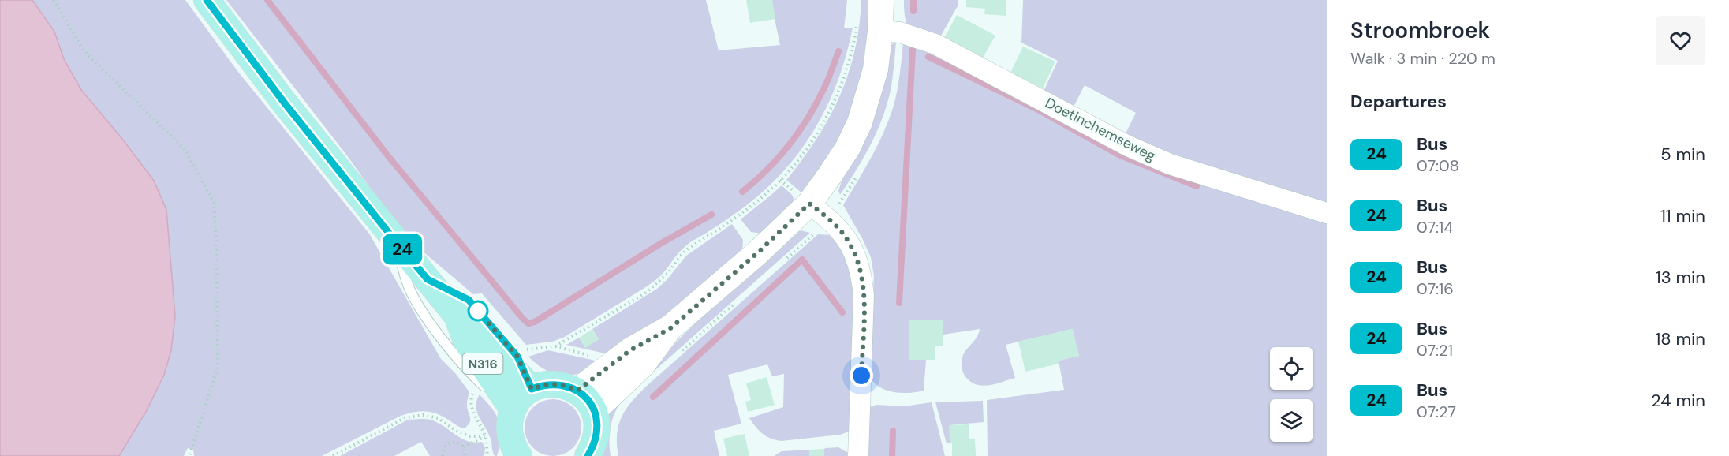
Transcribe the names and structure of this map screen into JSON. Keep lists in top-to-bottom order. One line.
{"streets":{"main road":["N316"],"street":["Doetinchemseweg"]},"lines":["bus line 24"],"page":{"on_map":"24","heading":[["Stroombroek","Walk · 3 min · 220 m"],"Departures"],"list":[{"mark":"24","name":"Bus","note":"07:08","value":"5 min"},{"mark":"24","name":"Bus","note":"07:14","value":"11 min"},{"mark":"24","name":"Bus","note":"07:16","value":"13 min"},{"mark":"24","name":"Bus","note":"07:21","value":"18 min"},{"mark":"24","name":"Bus","note":"07:27","value":"24 min"}]}}
